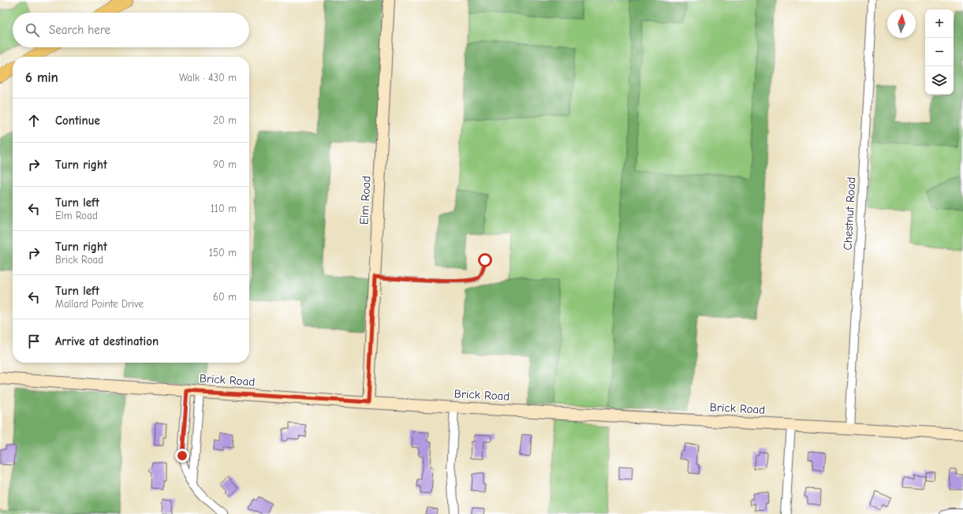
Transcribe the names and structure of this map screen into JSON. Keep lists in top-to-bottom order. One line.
{"streets":{"street":["Elm Road","Chestnut Road","Brick Road"]},"crossings":[["Elm Road","Brick Road"],["Chestnut Road","Brick Road"]],"north":"top","page":{"map_buttons":["+","−"],"search":"Search here","heading":["6 min","Walk · 430 m"],"list":[["Continue","20 m"],["Turn right","90 m"],["Turn left","Elm Road","110 m"],["Turn right","Brick Road","150 m"],["Turn left","Mallard Pointe Drive","60 m"],"Arrive at destination"]}}
